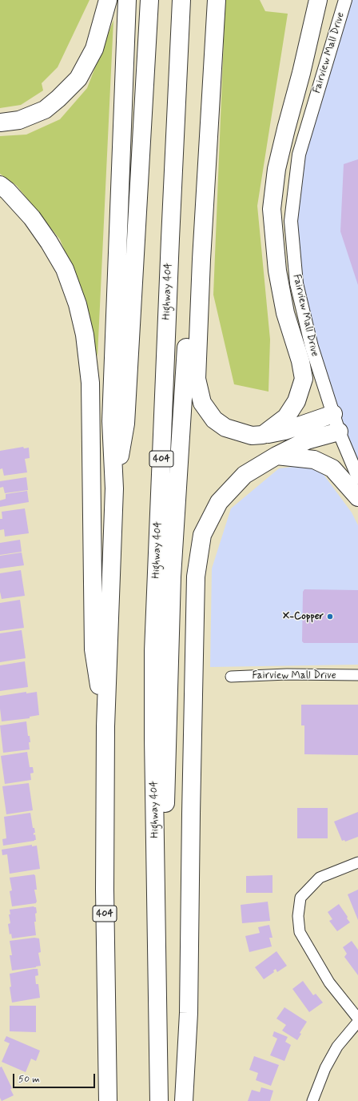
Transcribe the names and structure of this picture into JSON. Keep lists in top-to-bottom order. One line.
{"streets":{"highway":["Highway 404","404"],"street":["Fairview Mall Drive"]},"places":["X-Copper"],"scale_bar":"50 m"}
